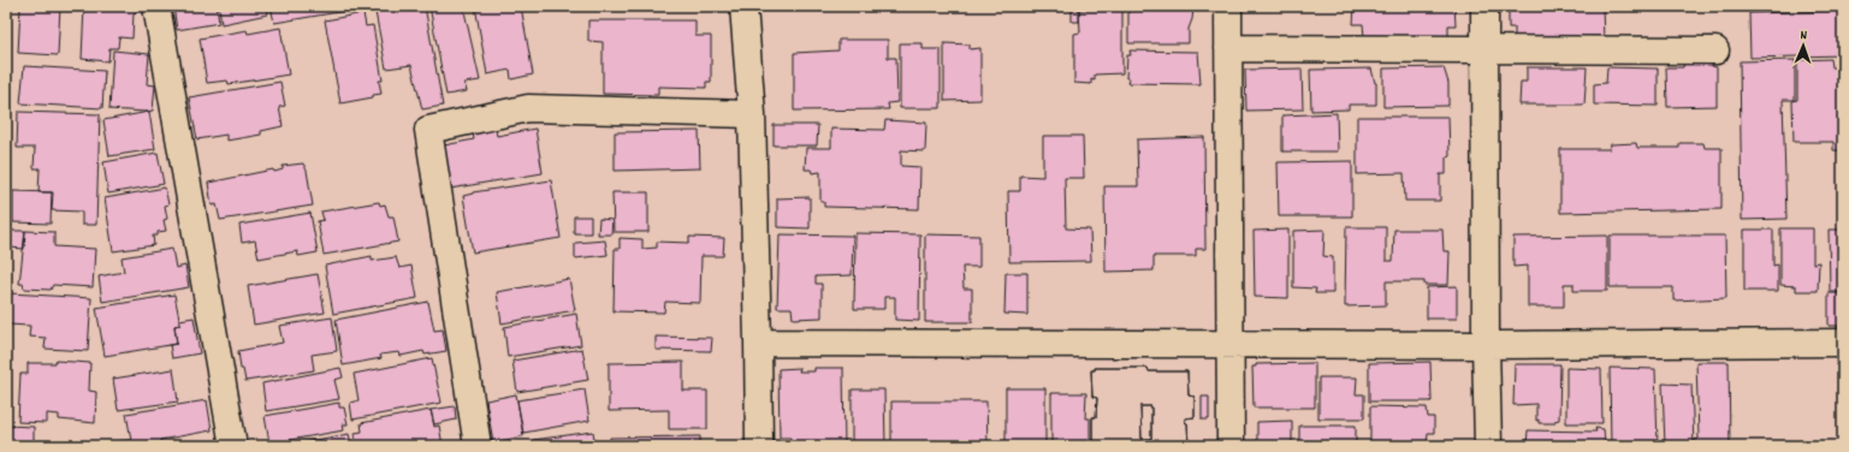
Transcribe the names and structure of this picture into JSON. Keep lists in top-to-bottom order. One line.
{"north":"top"}
